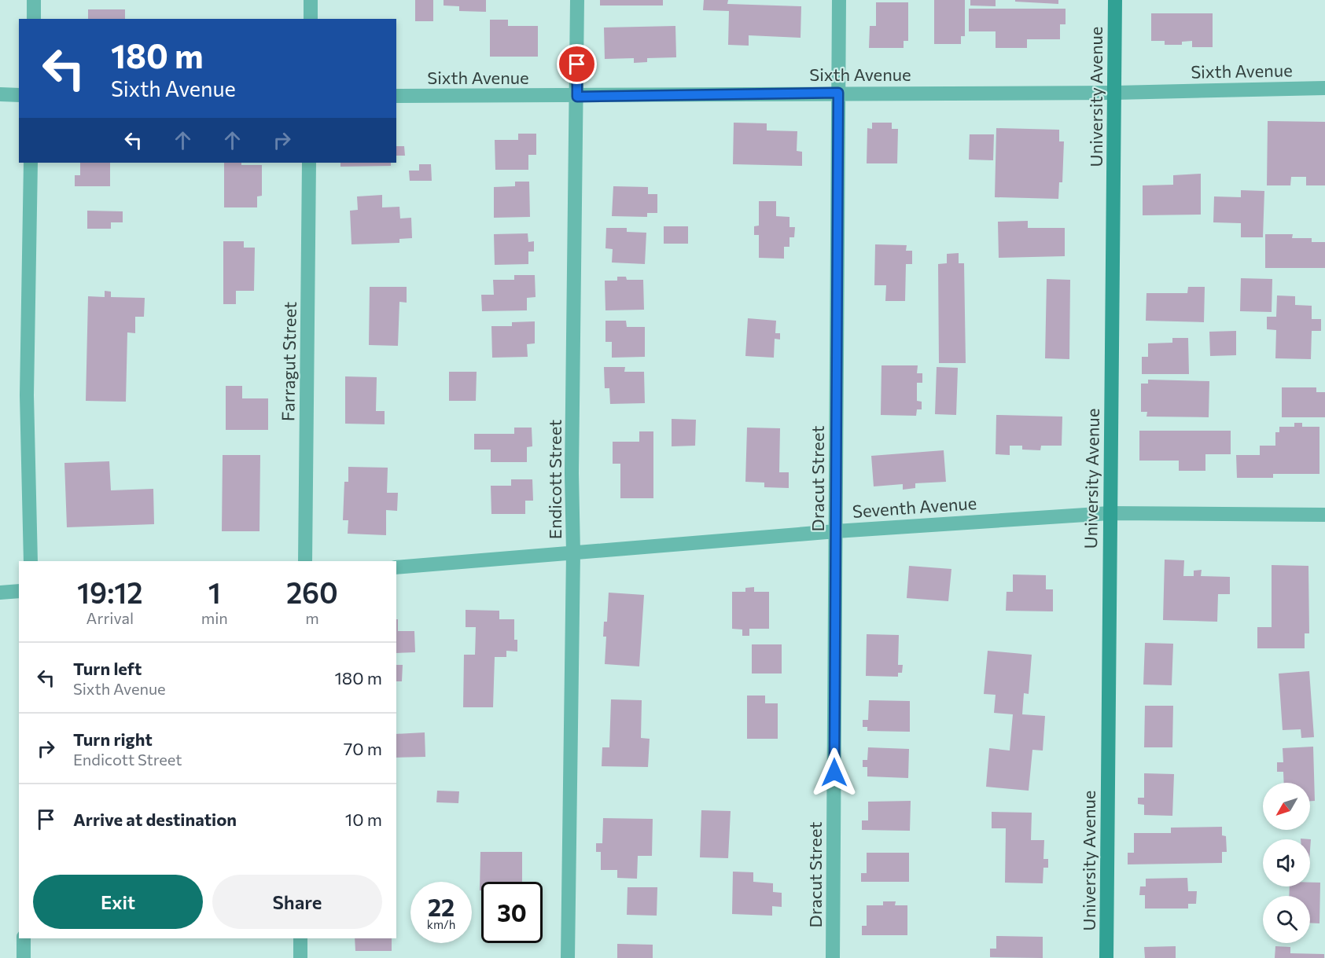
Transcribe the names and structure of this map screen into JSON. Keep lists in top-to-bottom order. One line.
{"streets":{"main road":["University Avenue"],"street":["Sixth Avenue","Farragut Street","Dracut Street","Endicott Street","Seventh Avenue"]},"crossings":[["Sixth Avenue","University Avenue"],["Sixth Avenue","Dracut Street"],["Sixth Avenue","Endicott Street"],["University Avenue","Seventh Avenue"],["Dracut Street","Seventh Avenue"],["Endicott Street","Seventh Avenue"]],"north":"bottom left","page":{"turn":["180 m","Sixth Avenue"],"eta":["19:12","Arrival","1","min","260","m"],"list":[{"name":"Turn left","note":"Sixth Avenue","value":"180 m"},{"name":"Turn right","note":"Endicott Street","value":"70 m"},{"name":"Arrive at destination","value":"10 m"}],"buttons":["Exit","Share"],"speed":"22 km/h","limit":"30"}}
